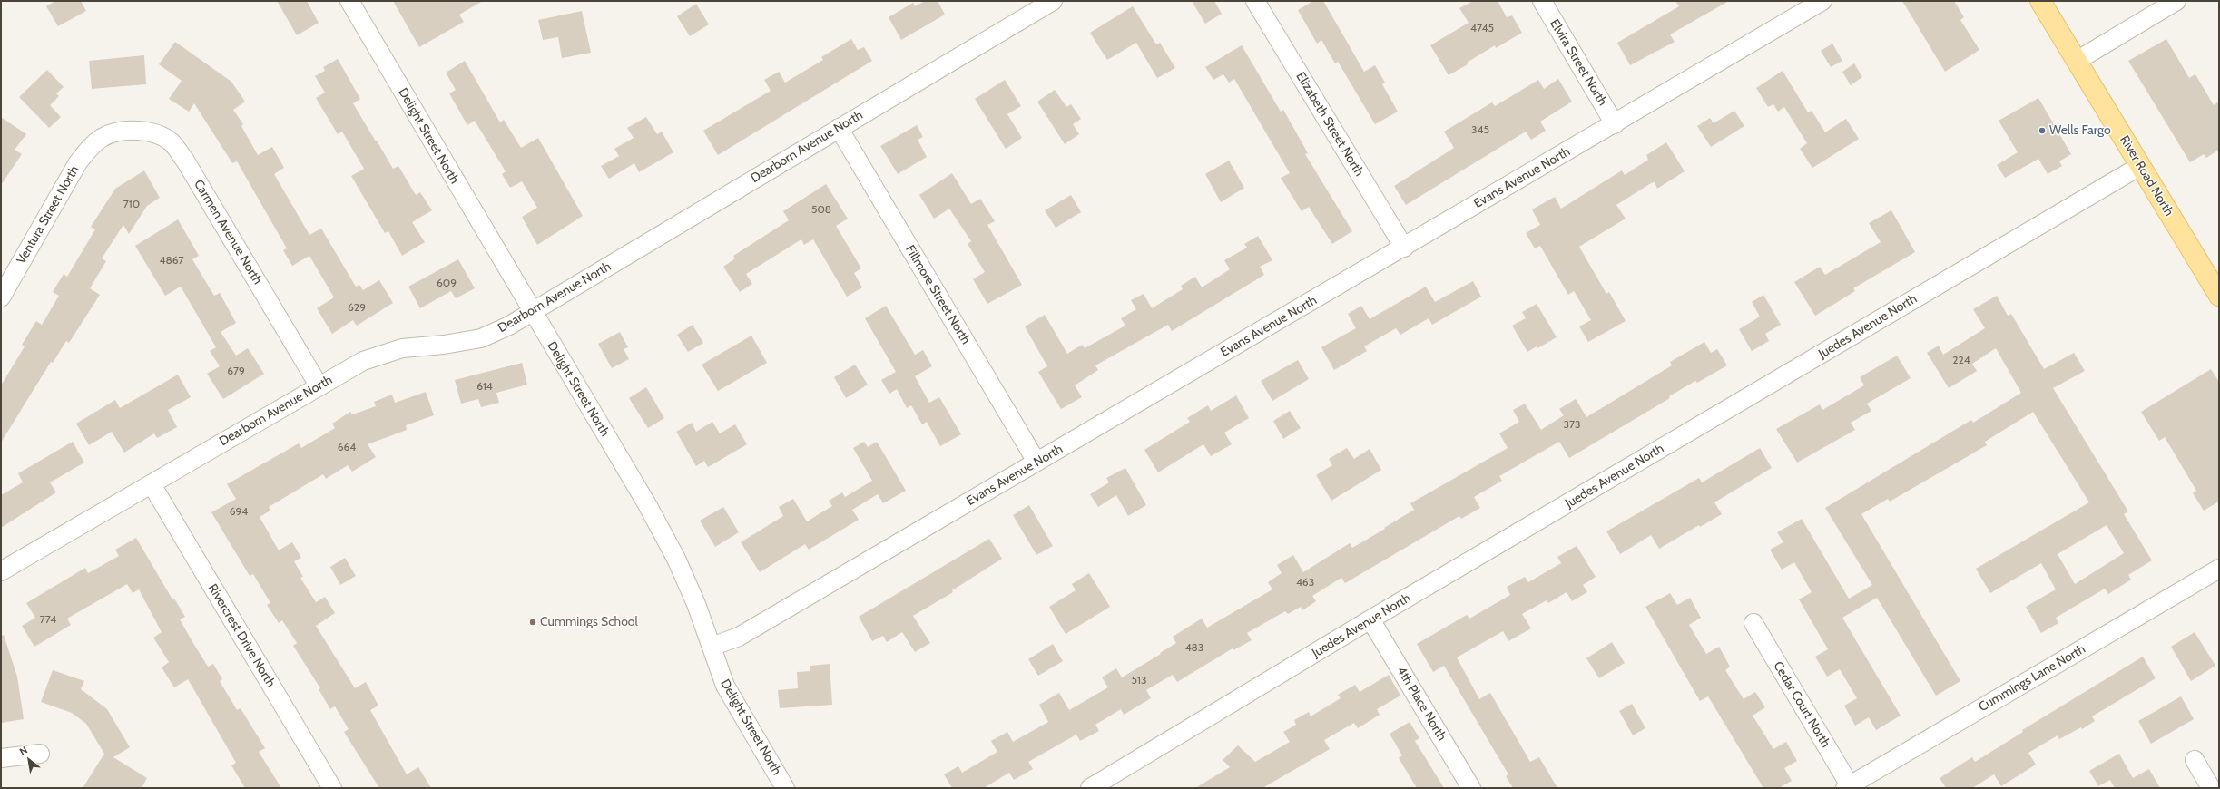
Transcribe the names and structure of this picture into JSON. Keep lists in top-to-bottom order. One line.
{"streets":{"main road":["River Road North"],"street":["Elvira Street North","Elizabeth Street North","Delight Street North","Dearborn Avenue North","Evans Avenue North","Ventura Street North","Carmen Avenue North","Fillmore Street North","Juedes Avenue North","Rivercrest Drive North","Cummings Lane North","4th Place North","Cedar Court North"]},"crossings":[["Elvira Street North","Evans Avenue North"],["Elizabeth Street North","Evans Avenue North"],["Delight Street North","Dearborn Avenue North"],["Delight Street North","Evans Avenue North"],["Dearborn Avenue North","Carmen Avenue North"],["Dearborn Avenue North","Fillmore Street North"],["Dearborn Avenue North","Rivercrest Drive North"],["River Road North","Juedes Avenue North"],["Evans Avenue North","Fillmore Street North"],["Ventura Street North","Carmen Avenue North"],["Juedes Avenue North","4th Place North"],["Cummings Lane North","Cedar Court North"]],"places":["Wells Fargo","Cummings School"],"house_numbers":["4745","345","710","508","4867","609","629","224","679","614","373","664","694","463","774","483","513"],"north":"top left"}
